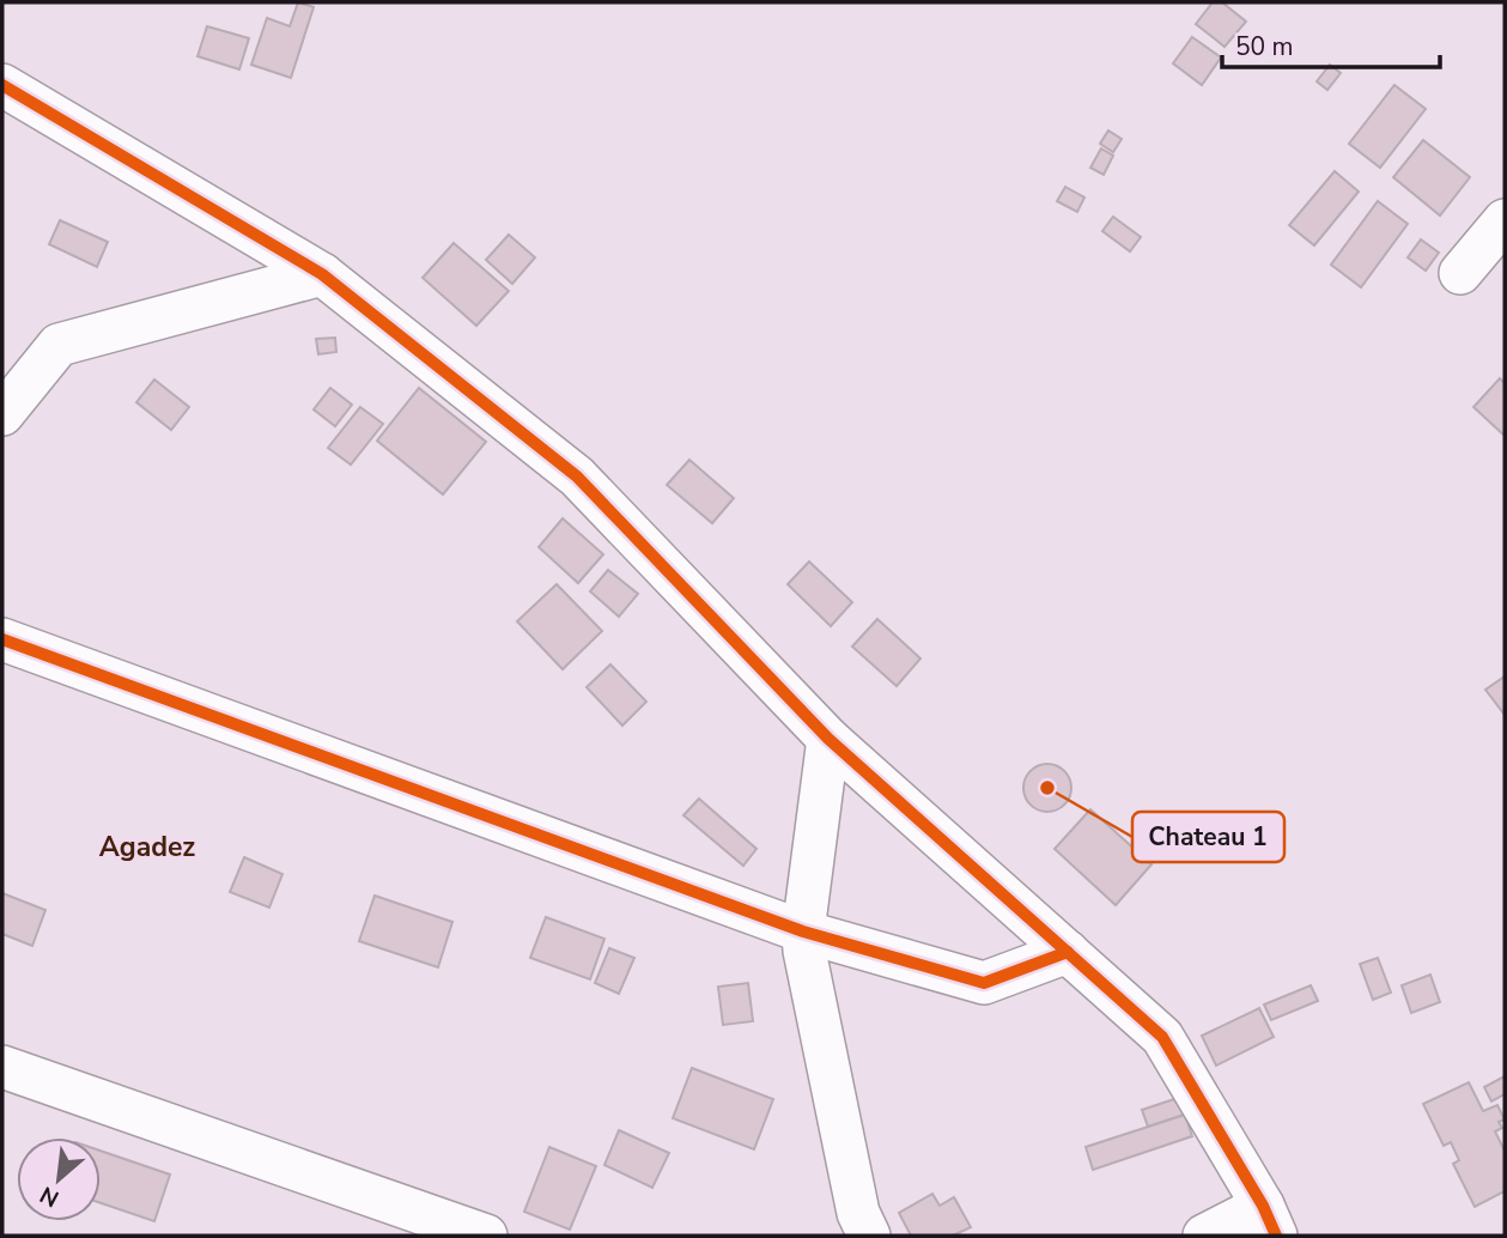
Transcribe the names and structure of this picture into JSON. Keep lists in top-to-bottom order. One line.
{"districts":["Agadez"],"places":["Chateau 1"],"scale_bar":"50 m","north":"bottom left"}
